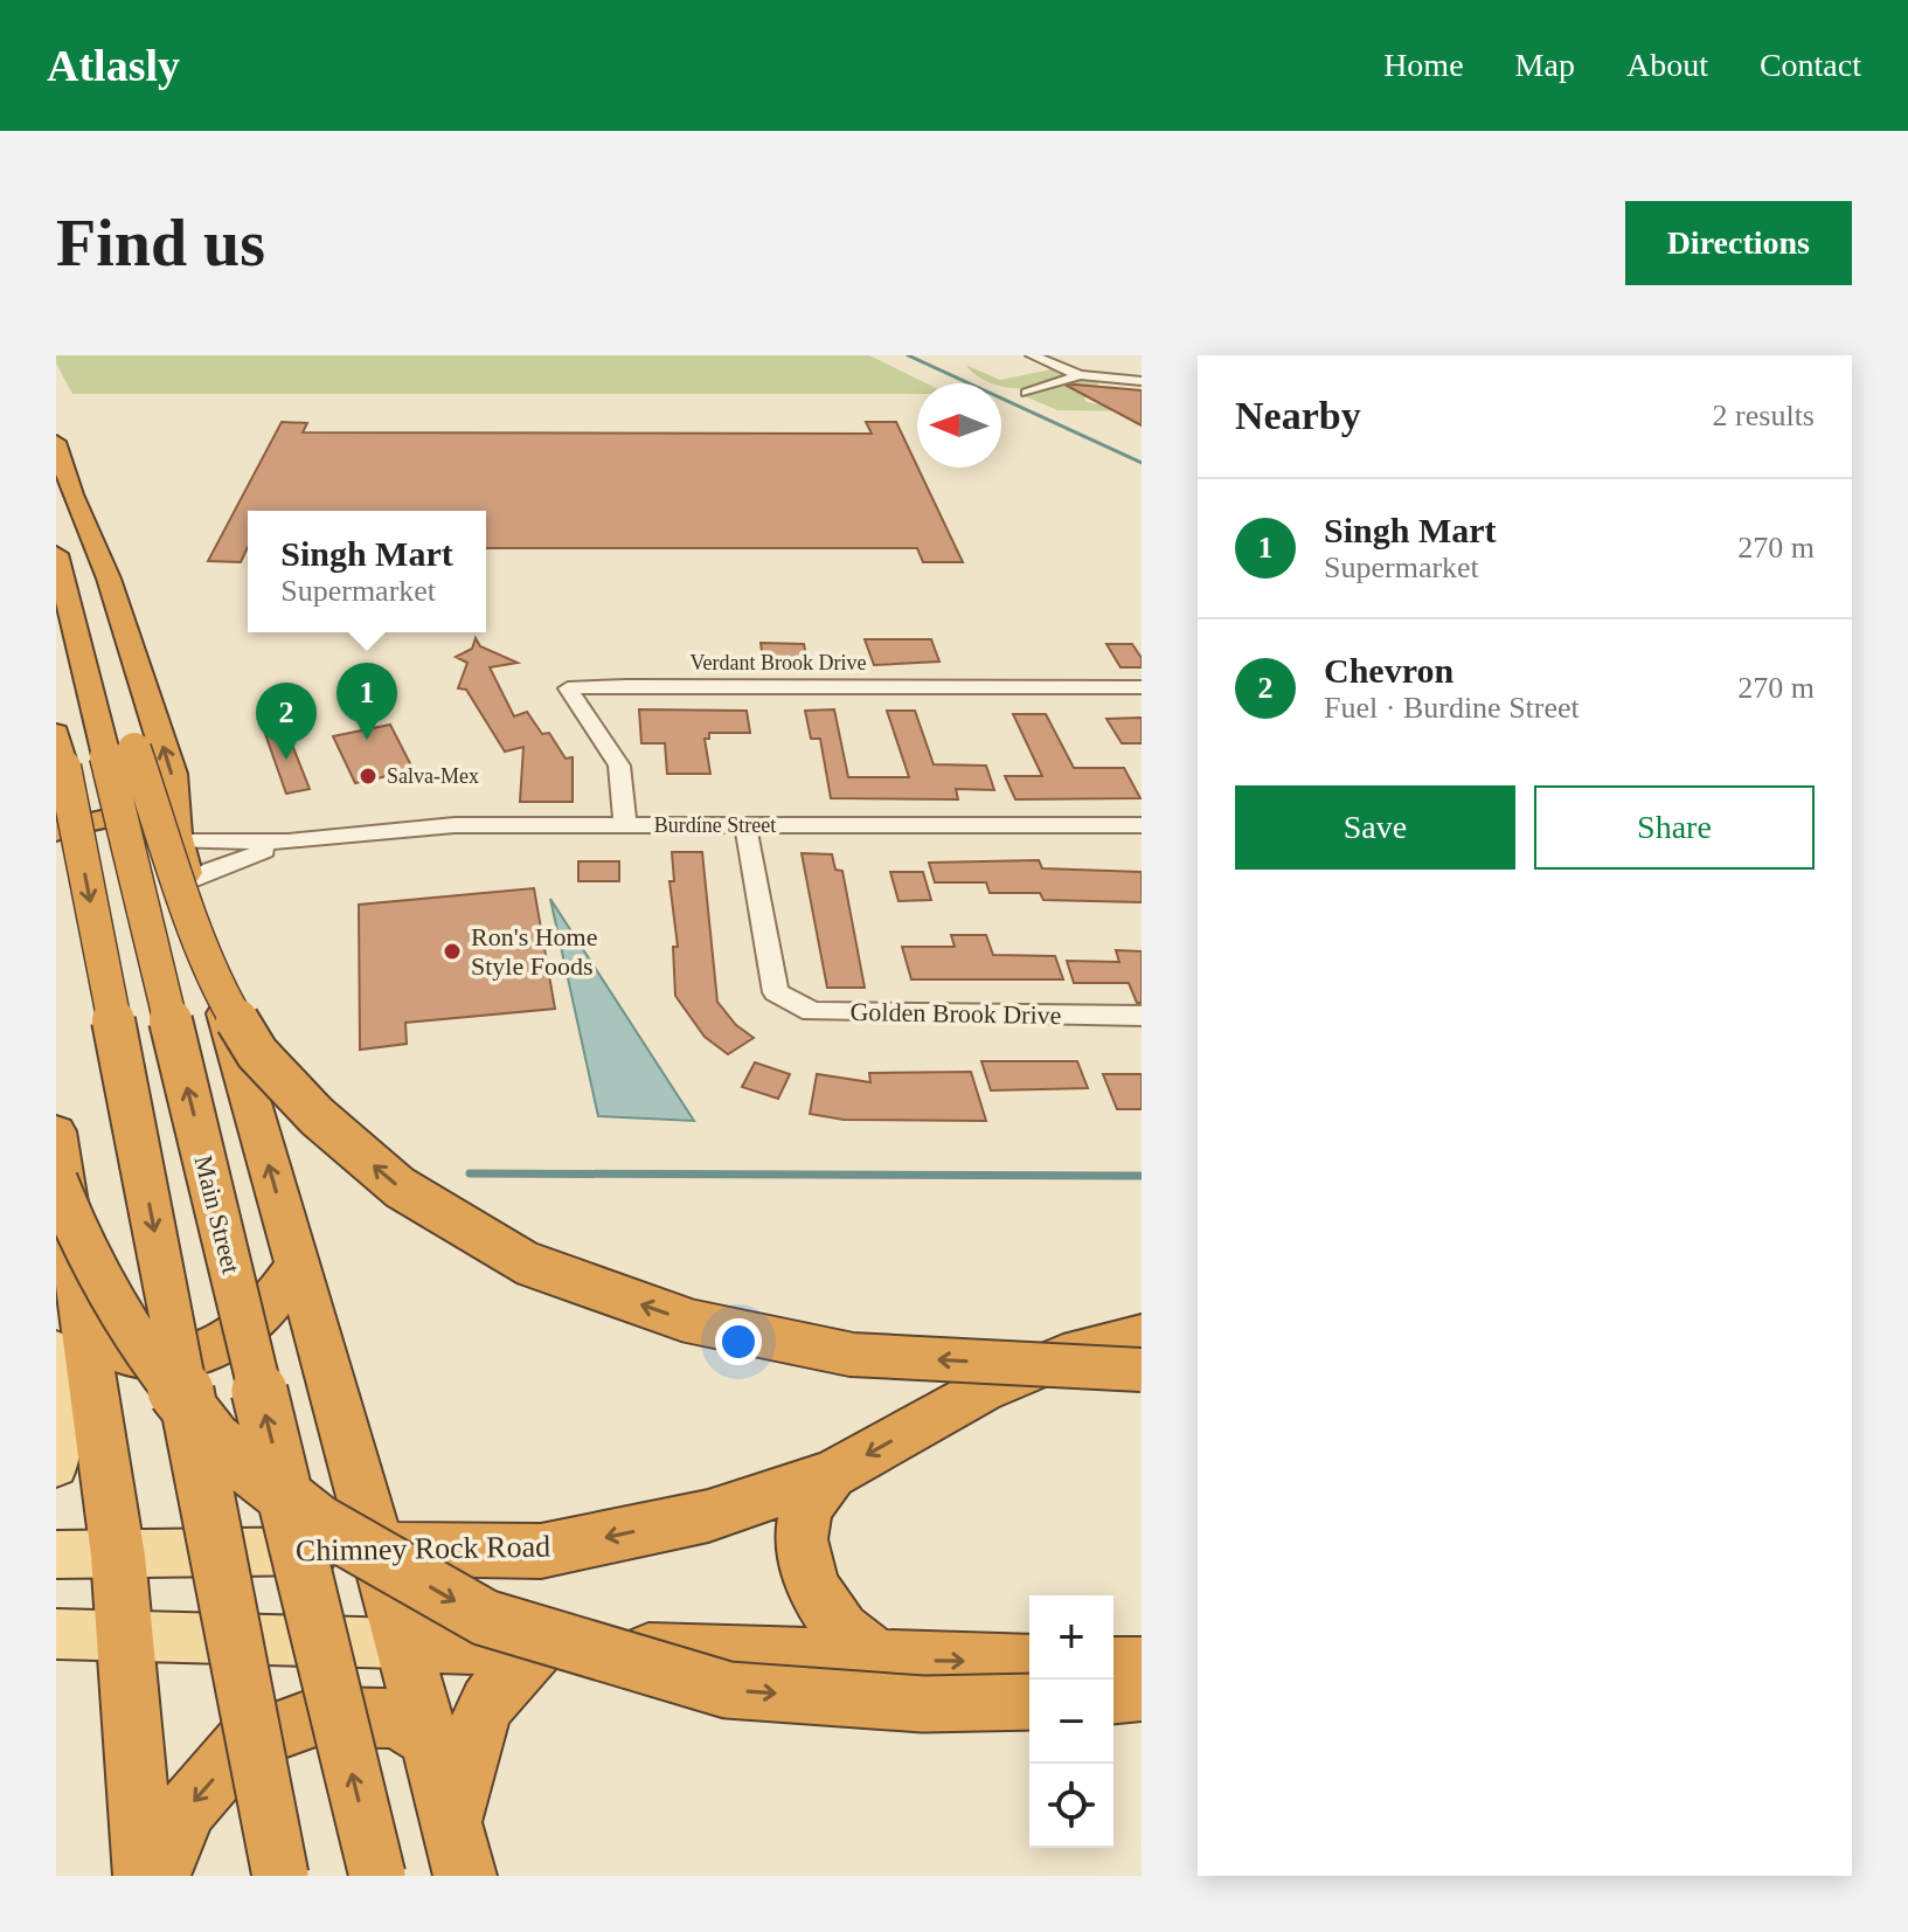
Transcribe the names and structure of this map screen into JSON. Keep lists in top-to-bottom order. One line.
{"streets":{"highway":["Main Street","Chimney Rock Road"],"street":["Verdant Brook Drive","Burdine Street","Golden Brook Drive"]},"crossings":[["Verdant Brook Drive","Burdine Street"],["Burdine Street","Golden Brook Drive"]],"places":["Salva-Mex","Ron's Home Style Foods"],"north":"left","page":{"header":"Atlasly","nav":["Home","Map","About","Contact"],"buttons":["Directions",["Save","Share"]],"title":"Find us","heading":["Nearby","2 results"],"list":[{"mark":"1","name":"Singh Mart","note":"Supermarket","value":"270 m"},{"mark":"2","name":"Chevron","note":"Fuel · Burdine Street","value":"270 m"}],"popup":["Singh Mart","Supermarket"],"pins":["1","2"],"map_buttons":["+","−"]}}
